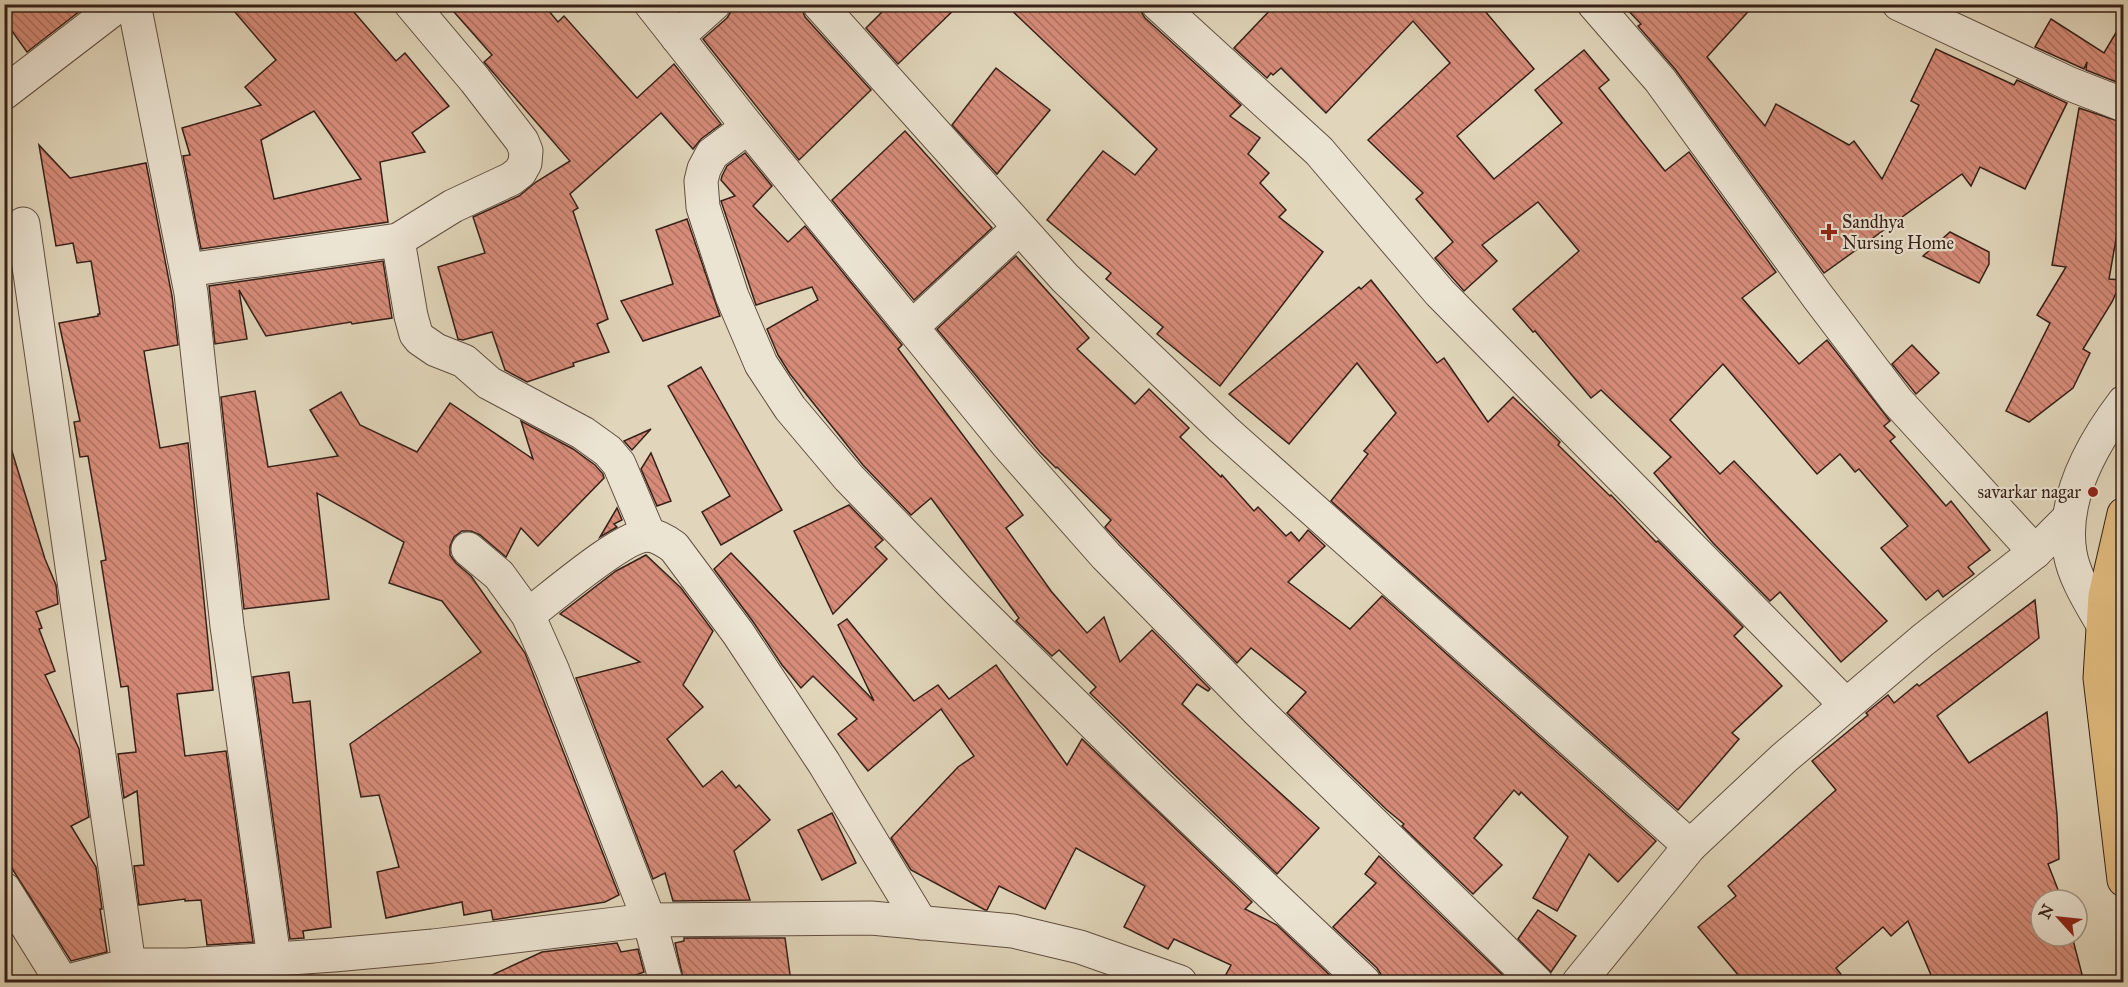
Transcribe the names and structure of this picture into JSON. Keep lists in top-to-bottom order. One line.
{"places":{"health":["Sandhya Nursing Home"],"other":["savarkar nagar"]},"north":"top left"}
